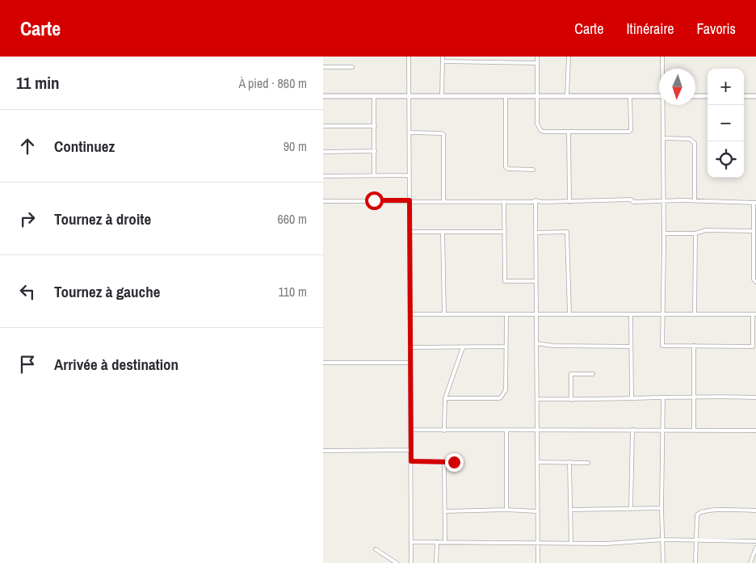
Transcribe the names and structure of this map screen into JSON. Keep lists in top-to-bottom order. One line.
{"north":"bottom","page":{"header":"Carte","nav":["Carte","Itinéraire","Favoris"],"heading":["11 min","À pied · 860 m"],"map_buttons":["+","−"],"list":[["Continuez","90 m"],["Tournez à droite","660 m"],["Tournez à gauche","110 m"],"Arrivée à destination"]}}
